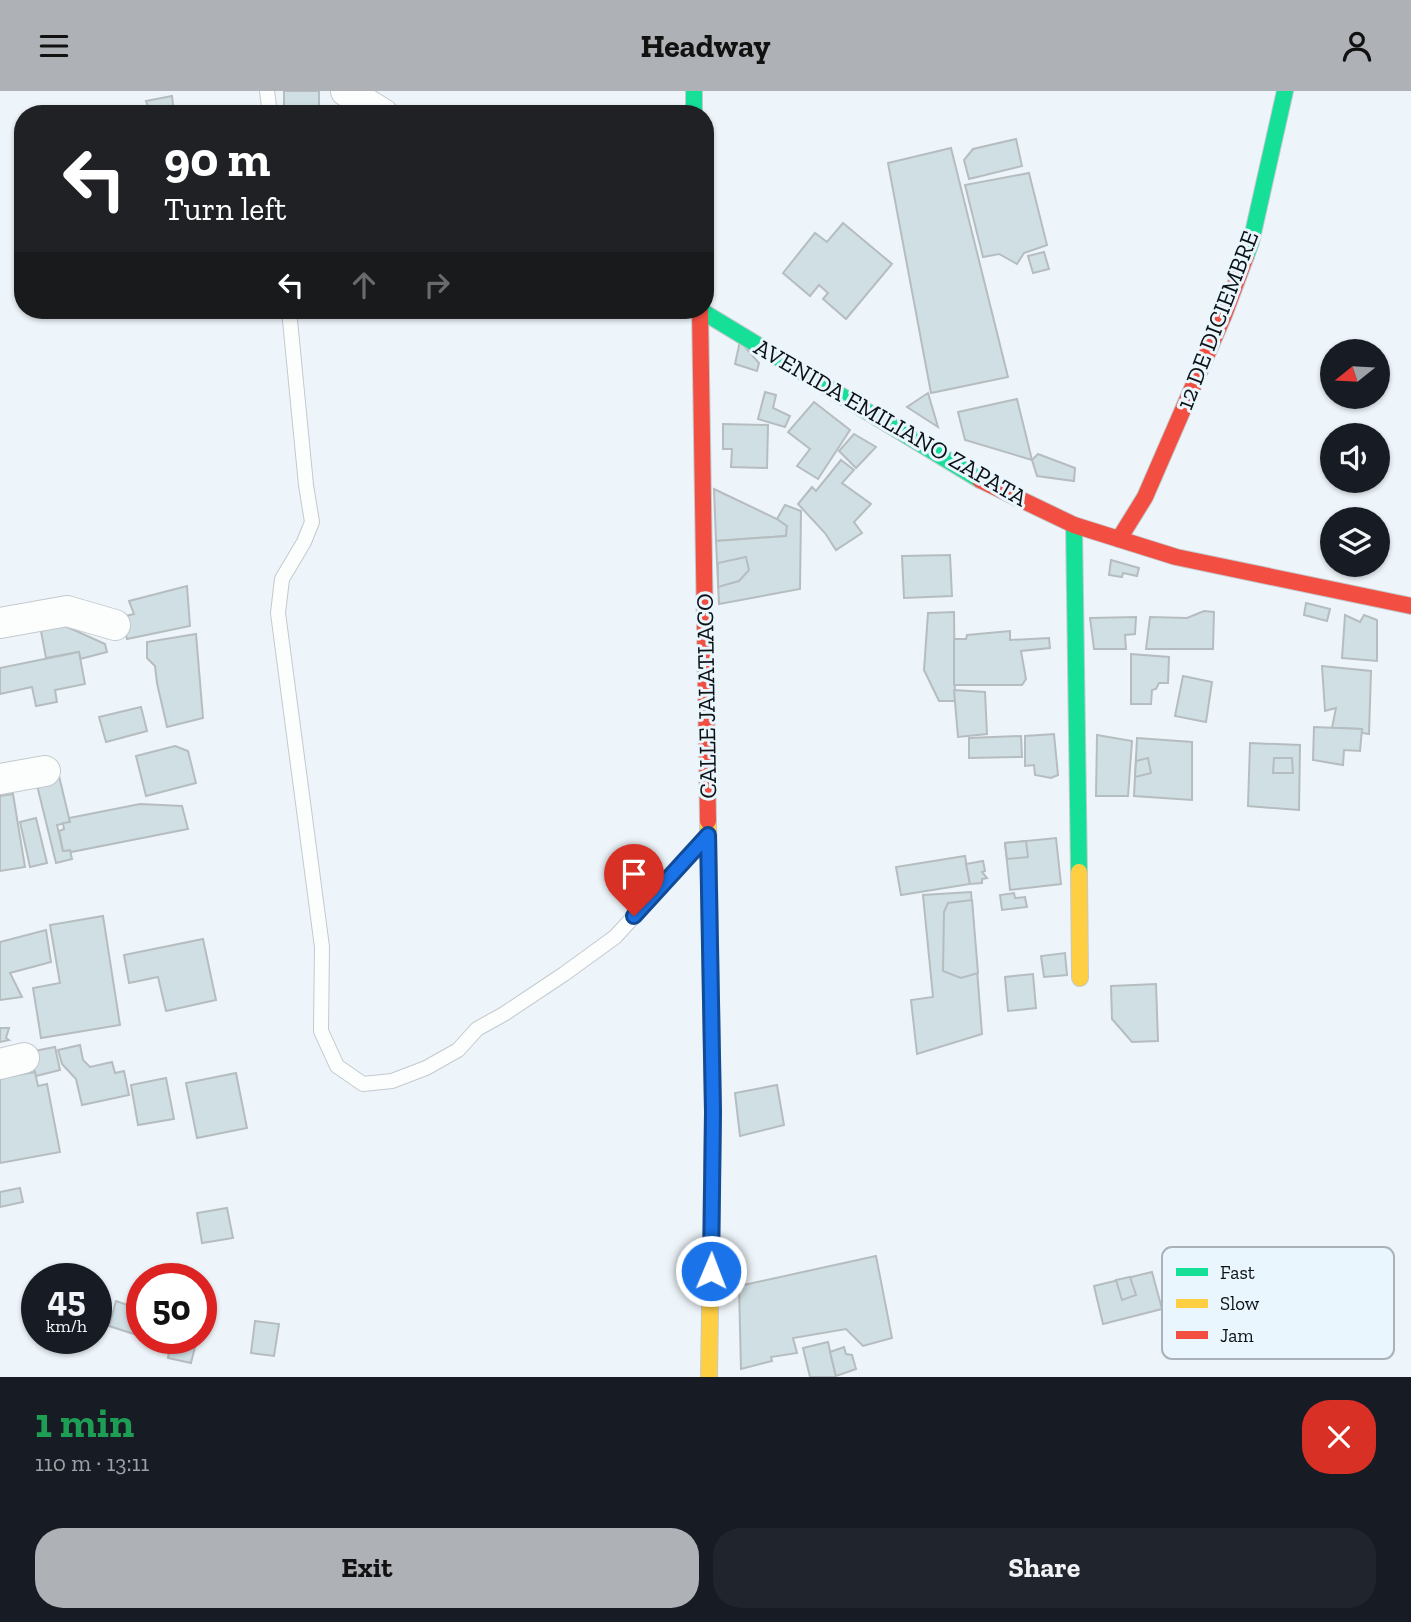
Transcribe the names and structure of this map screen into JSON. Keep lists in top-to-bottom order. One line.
{"streets":{"street":["12 DE DICIEMBRE","AVENIDA EMILIANO ZAPATA","CALLE JALATLACO"]},"crossings":[["12 DE DICIEMBRE","AVENIDA EMILIANO ZAPATA"]],"legend":["Fast","Slow","Jam"],"north":"left","page":{"header":"Headway","turn":["90 m","Turn left"],"speed":"45 km/h","limit":"50","heading":["1 min","110 m · 13:11"],"buttons":["Exit","Share"]}}
